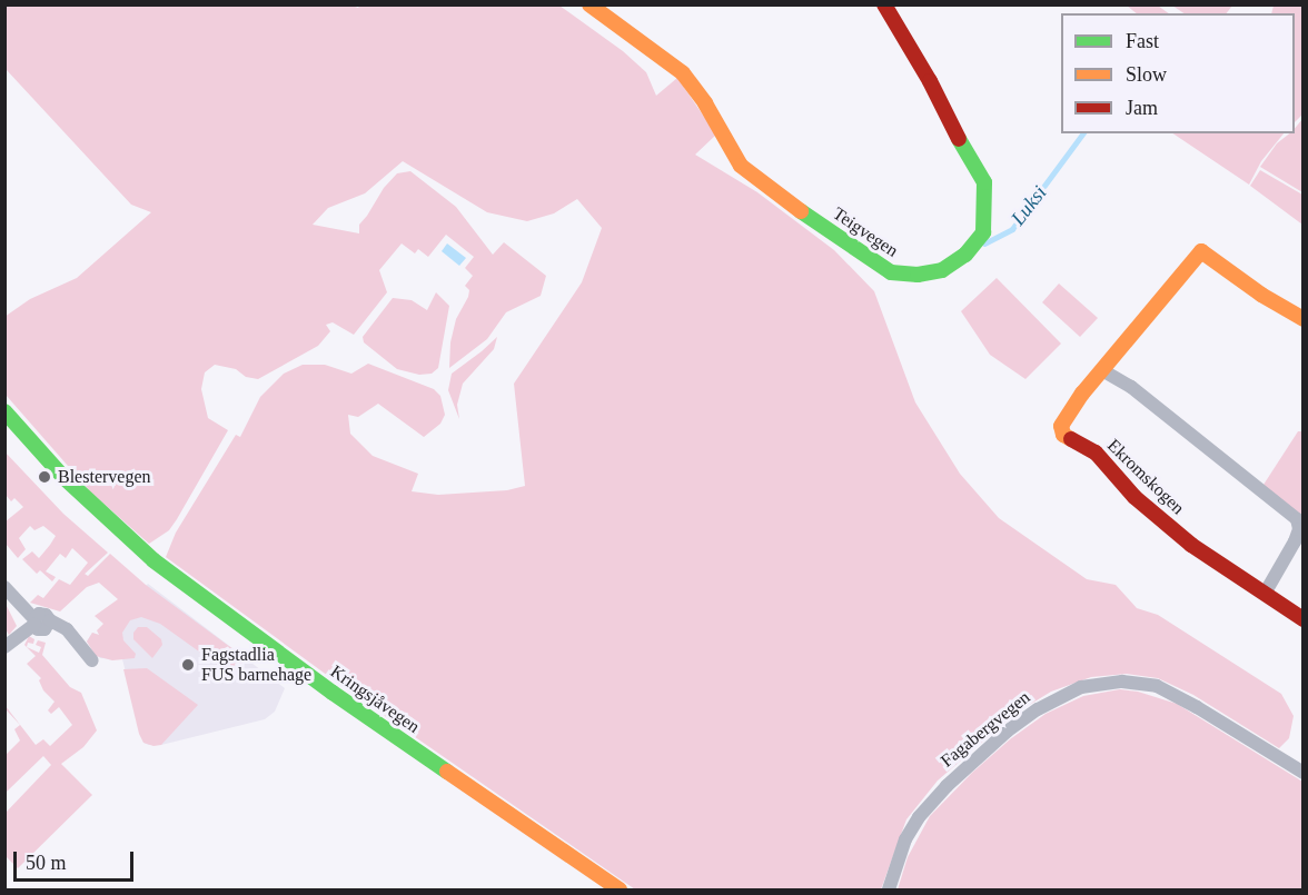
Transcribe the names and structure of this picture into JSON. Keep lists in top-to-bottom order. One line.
{"streets":{"street":["Teigvegen","Ekromskogen","Kringsjåvegen","Fagabergvegen"]},"water":["Luksi"],"places":["Blestervegen","Fagstadlia FUS barnehage"],"legend":["Fast","Slow","Jam"],"scale_bar":"50 m"}
